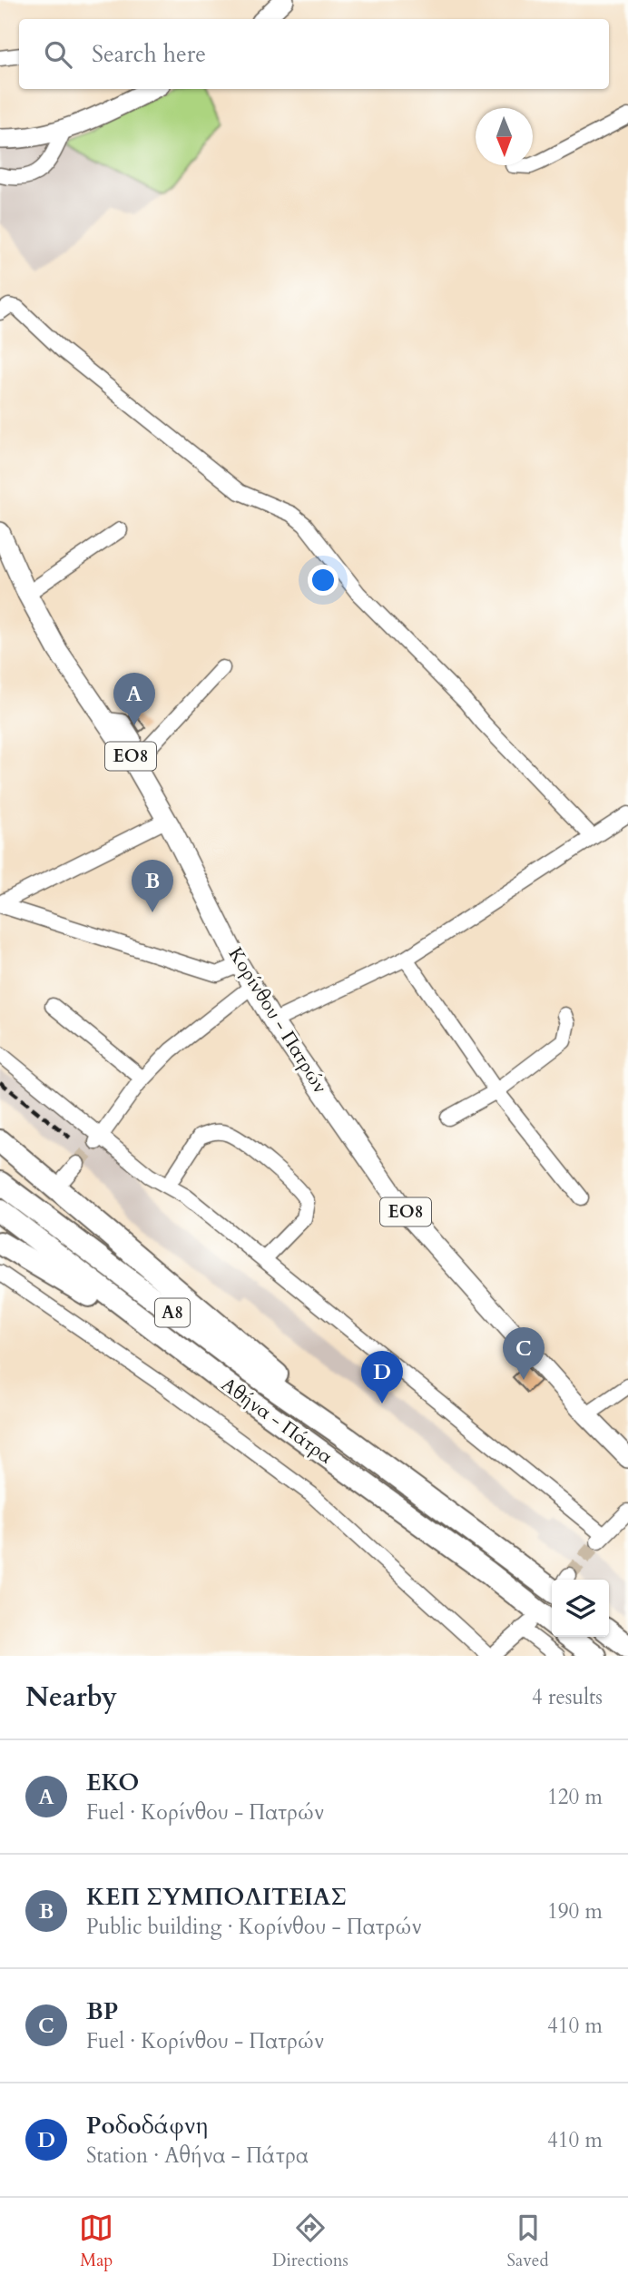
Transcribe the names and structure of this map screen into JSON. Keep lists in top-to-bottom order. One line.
{"streets":{"highway":["Α8","Αθήνα - Πάτρα"],"main road":["ΕΟ8","Κορίνθου - Πατρών"]},"north":"bottom","page":{"search":"Search here","pins":["A","B","C","D"],"heading":["Nearby","4 results"],"list":[{"mark":"A","name":"EKO","note":"Fuel · Κορίνθου - Πατρών","value":"120 m"},{"mark":"B","name":"ΚΕΠ ΣΥΜΠΟΛΙΤΕΙΑΣ","note":"Public building · Κορίνθου - Πατρών","value":"190 m"},{"mark":"C","name":"BP","note":"Fuel · Κορίνθου - Πατρών","value":"410 m"},{"mark":"D","name":"Ροδοδάφνη","note":"Station · Αθήνα - Πάτρα","value":"410 m"}],"nav":["Map","Directions","Saved"]}}
